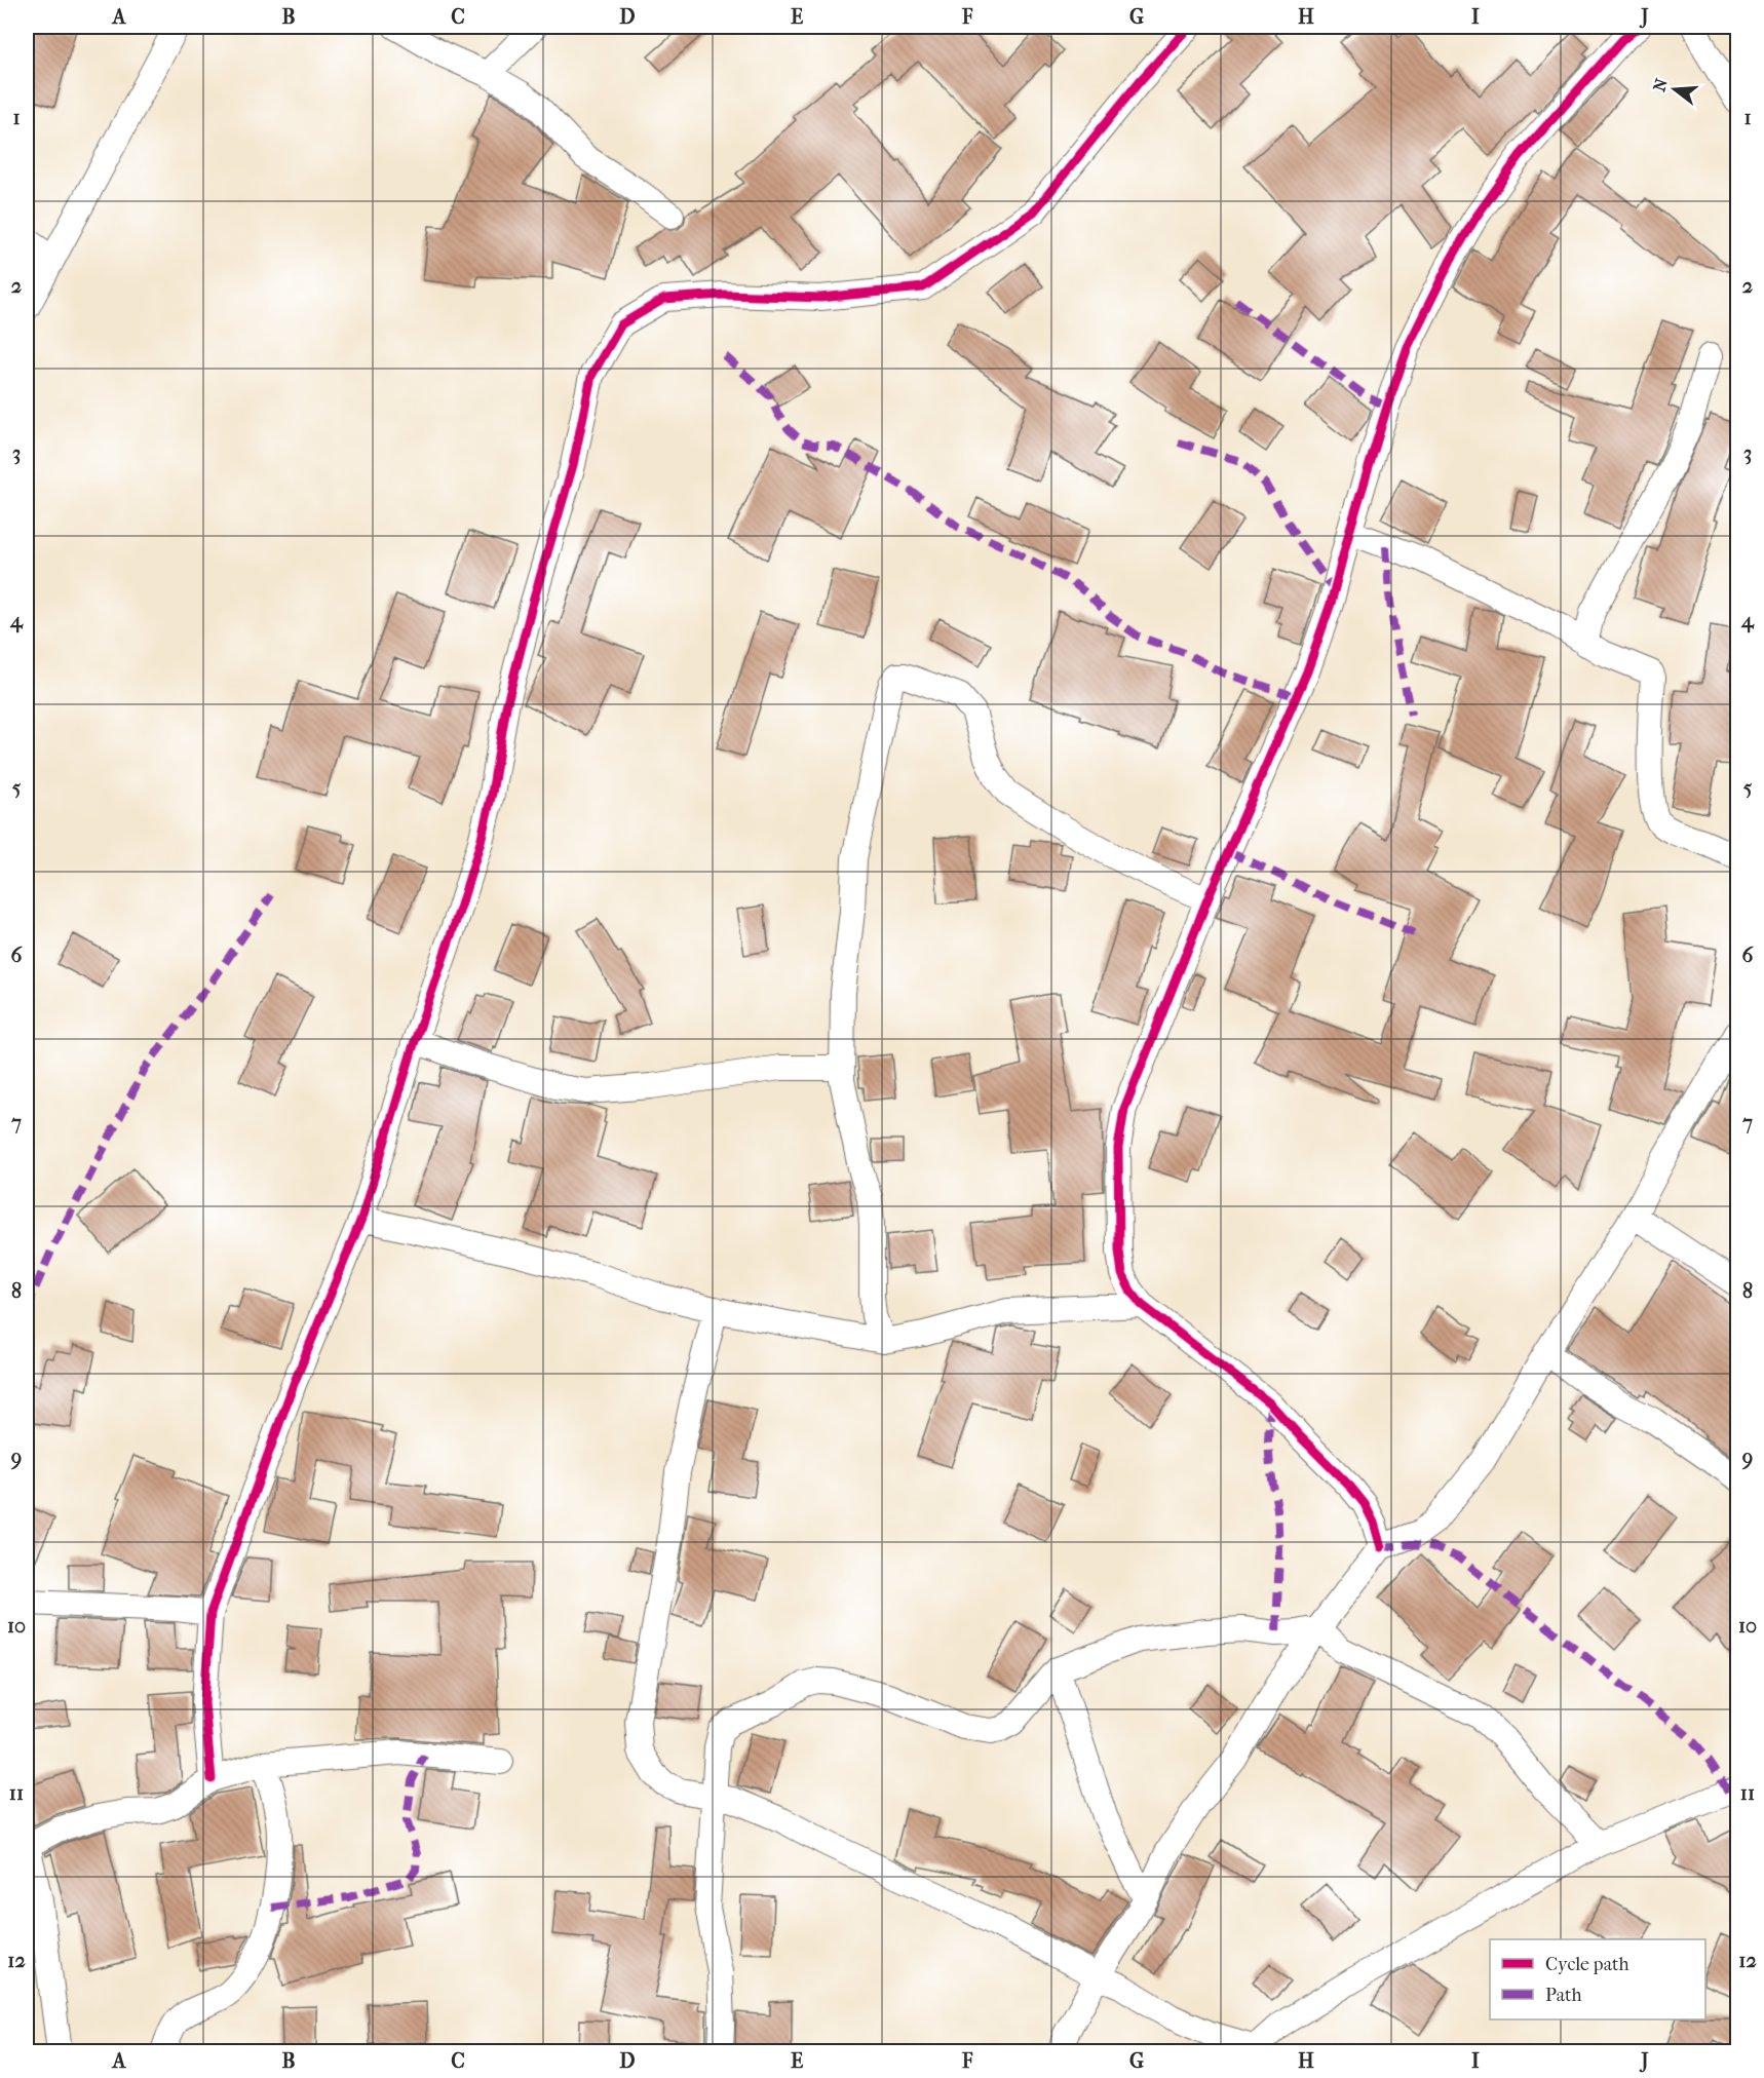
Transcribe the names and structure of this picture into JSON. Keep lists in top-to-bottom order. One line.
{"legend":["Cycle path","Path"],"north":"left","grid":{"columns":["A","B","C","D","E","F","G","H","I","J"],"rows":["1","2","3","4","5","6","7","8","9","10","11","12"]}}
